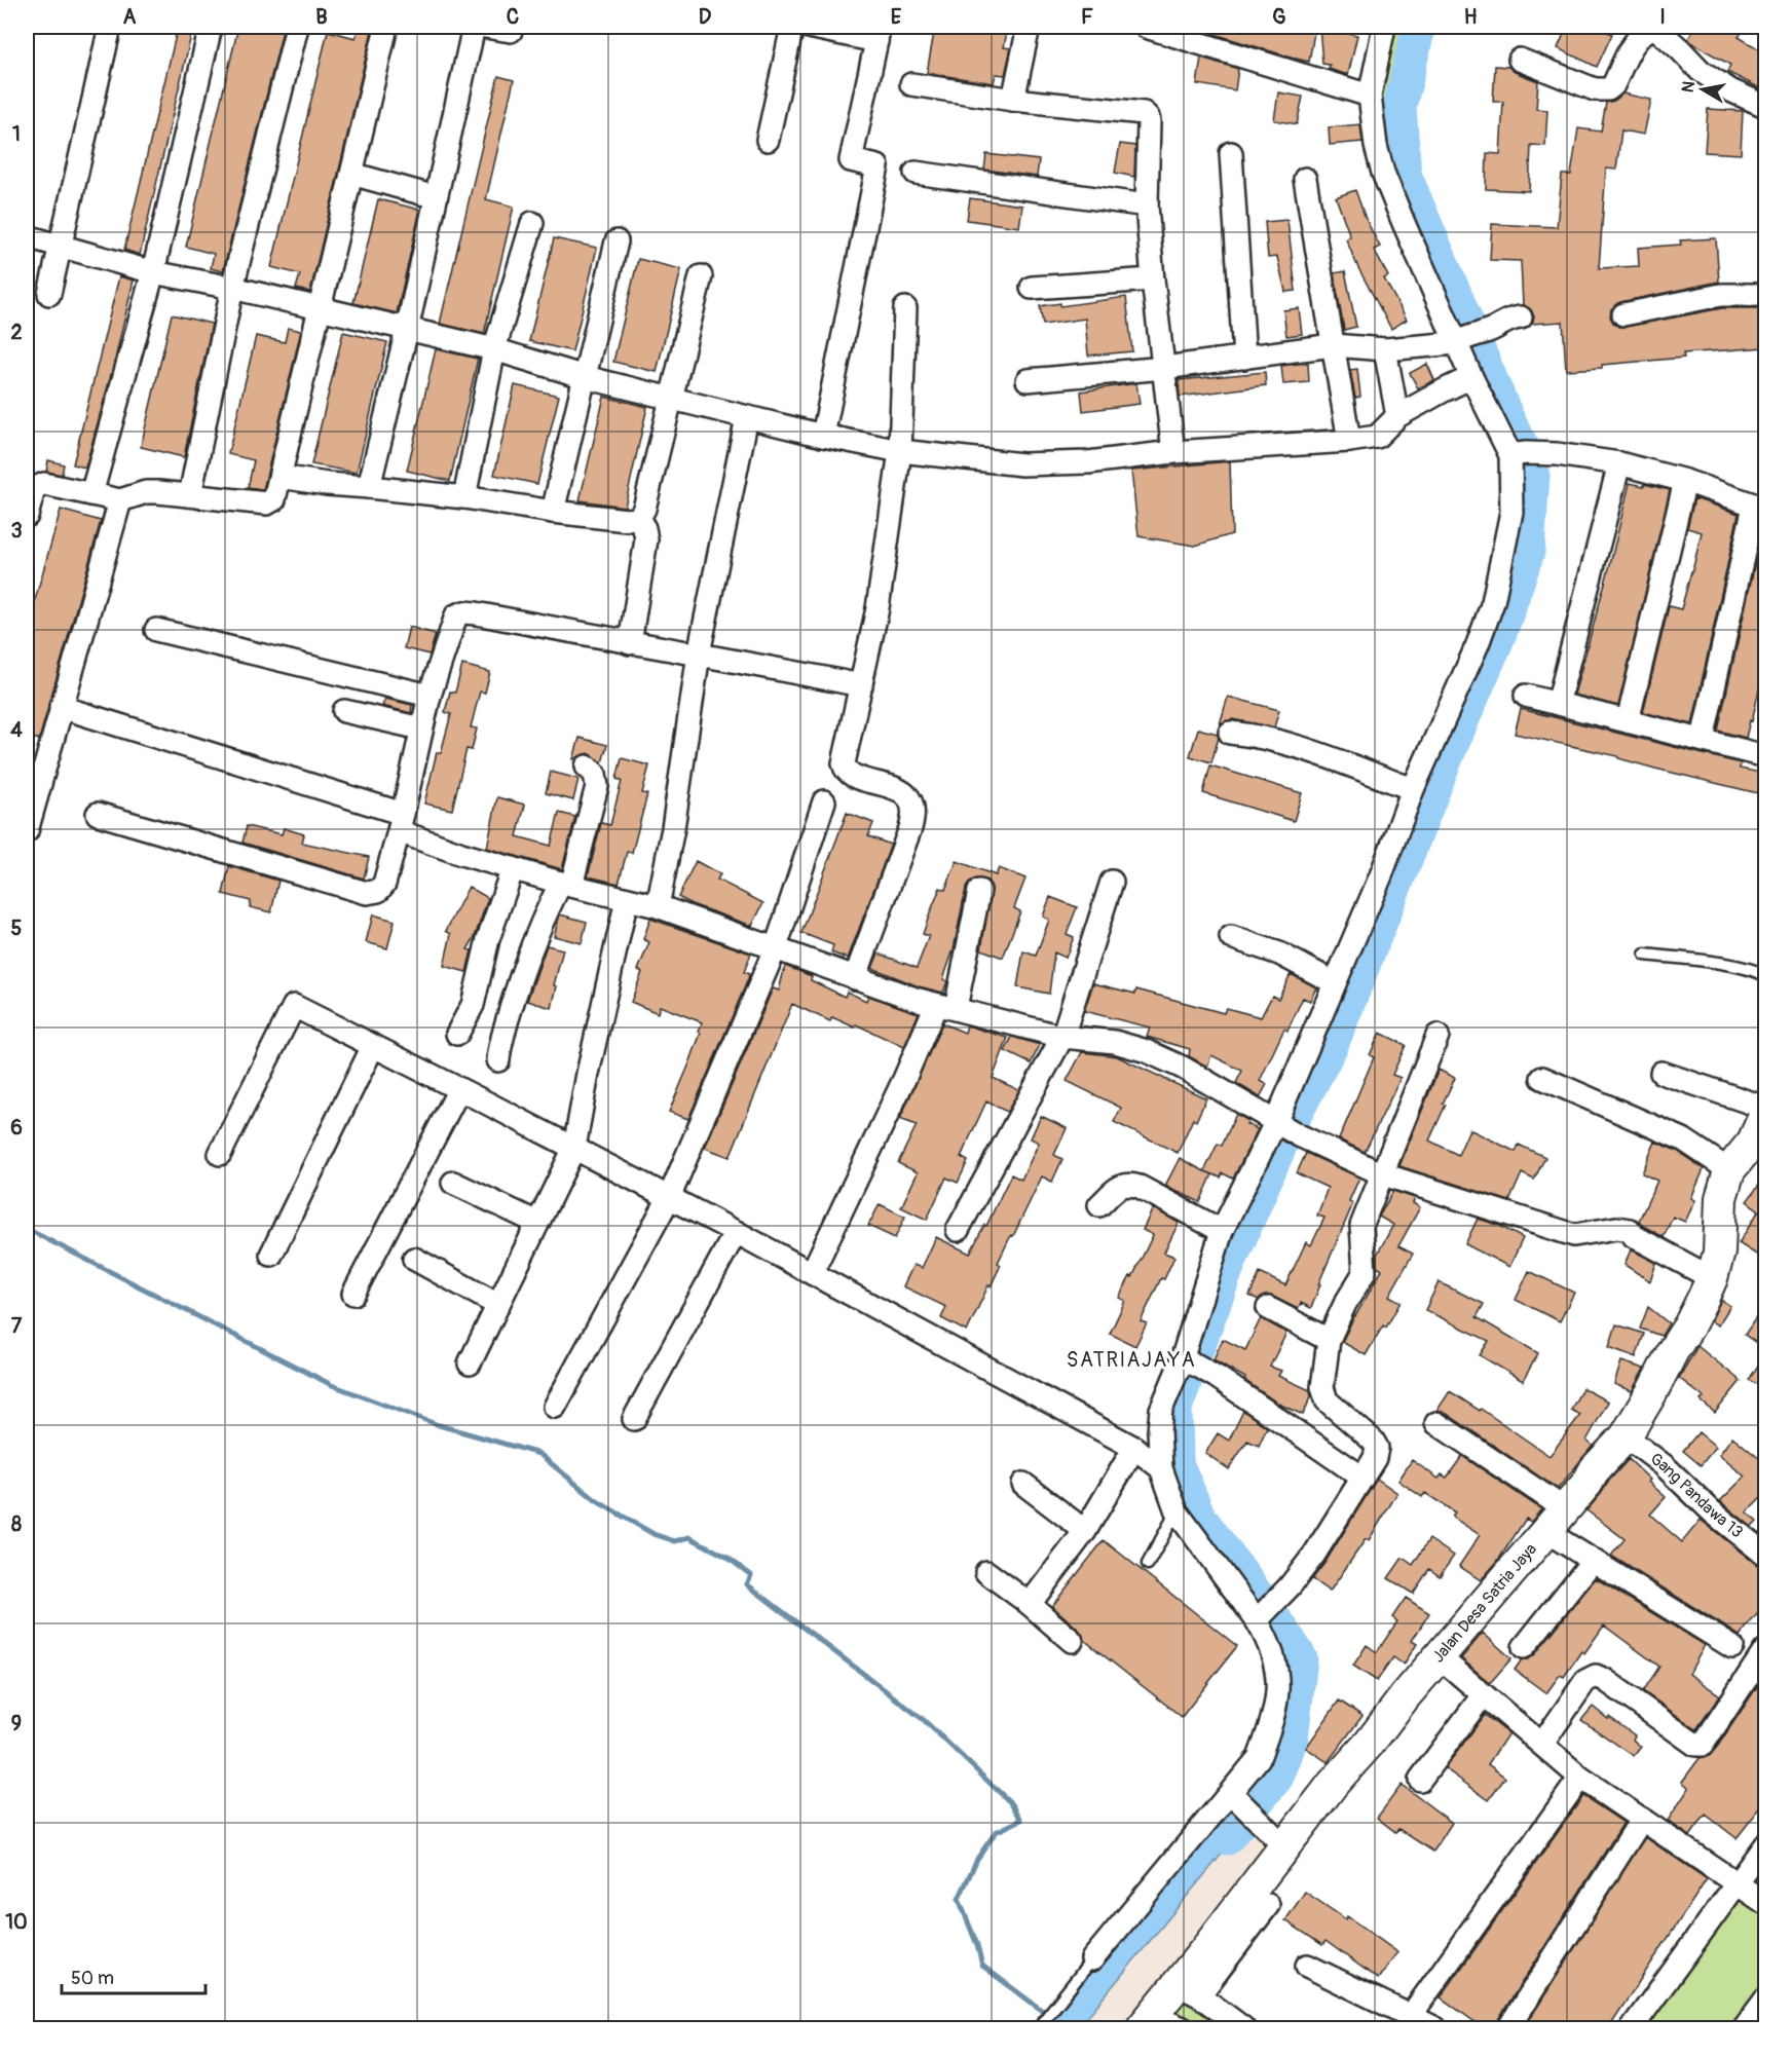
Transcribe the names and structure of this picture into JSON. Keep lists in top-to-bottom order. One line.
{"streets":{"street":["Gang Pandawa 13","Jalan Desa Satria Jaya"]},"crossings":[["Gang Pandawa 13","Jalan Desa Satria Jaya"]],"districts":["SATRIAJAYA"],"scale_bar":"50 m","north":"left","grid":{"columns":["A","B","C","D","E","F","G","H","I"],"rows":["1","2","3","4","5","6","7","8","9","10"]}}
